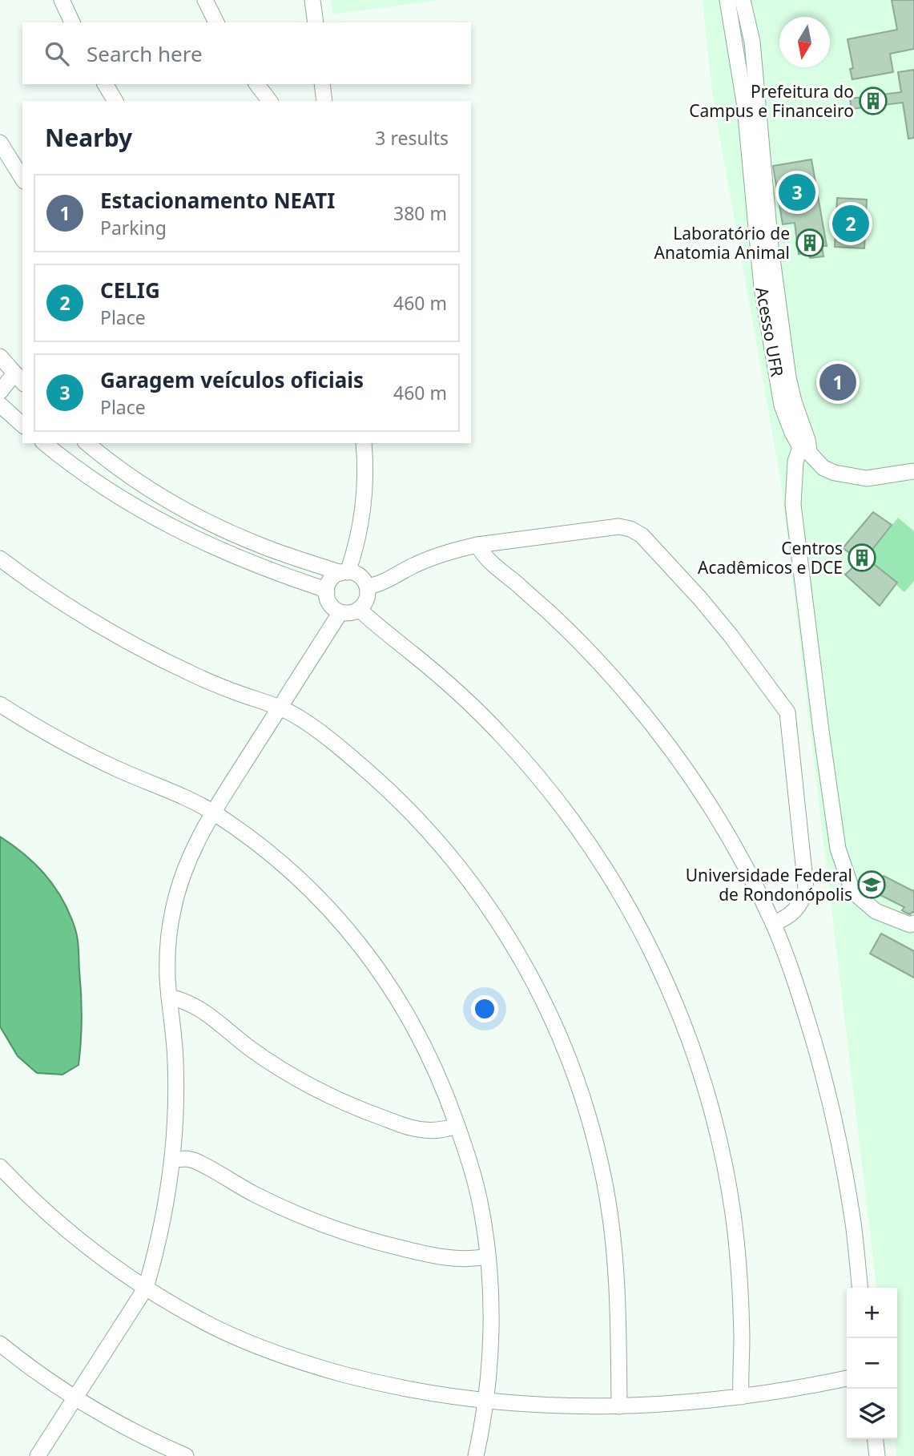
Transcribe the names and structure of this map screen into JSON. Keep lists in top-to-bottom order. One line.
{"places":{"building":["Prefeitura do Campus e Financeiro","Laboratório de Anatomia Animal","Centros Acadêmicos e DCE"],"school or university":["Universidade Federal de Rondonópolis"]},"north":"bottom","page":{"search":"Search here","heading":["Nearby","3 results"],"pins":["3","2","1"],"list":[{"mark":"1","name":"Estacionamento NEATI","note":"Parking","value":"380 m"},{"mark":"2","name":"CELIG","note":"Place","value":"460 m"},{"mark":"3","name":"Garagem veículos oficiais","note":"Place","value":"460 m"}],"map_buttons":["+","−"]}}
